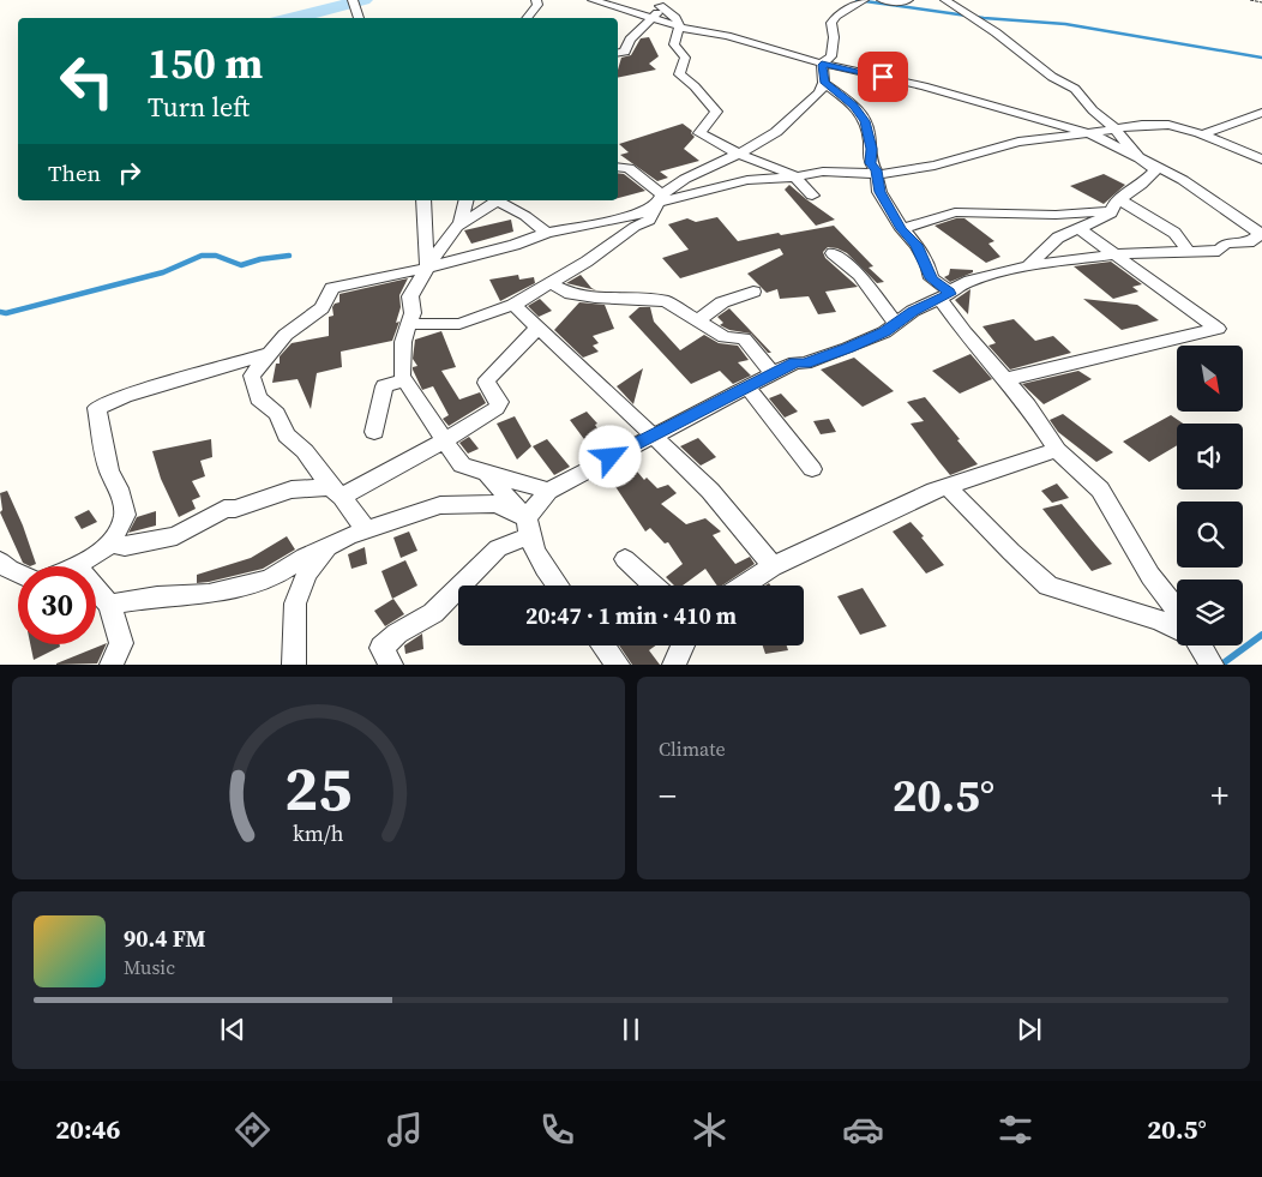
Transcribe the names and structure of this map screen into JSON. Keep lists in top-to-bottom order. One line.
{"north":"bottom right","page":{"turn":["150 m","Turn left"],"then":"Then","limit":"30","trip":"20:47 · 1 min · 410 m","tile":"Climate","heat":["−","20.5°","+"],"song":["90.4 FM","Music"],"tabs":["20:46","20.5°"],"gauge":["25","km/h"]}}
